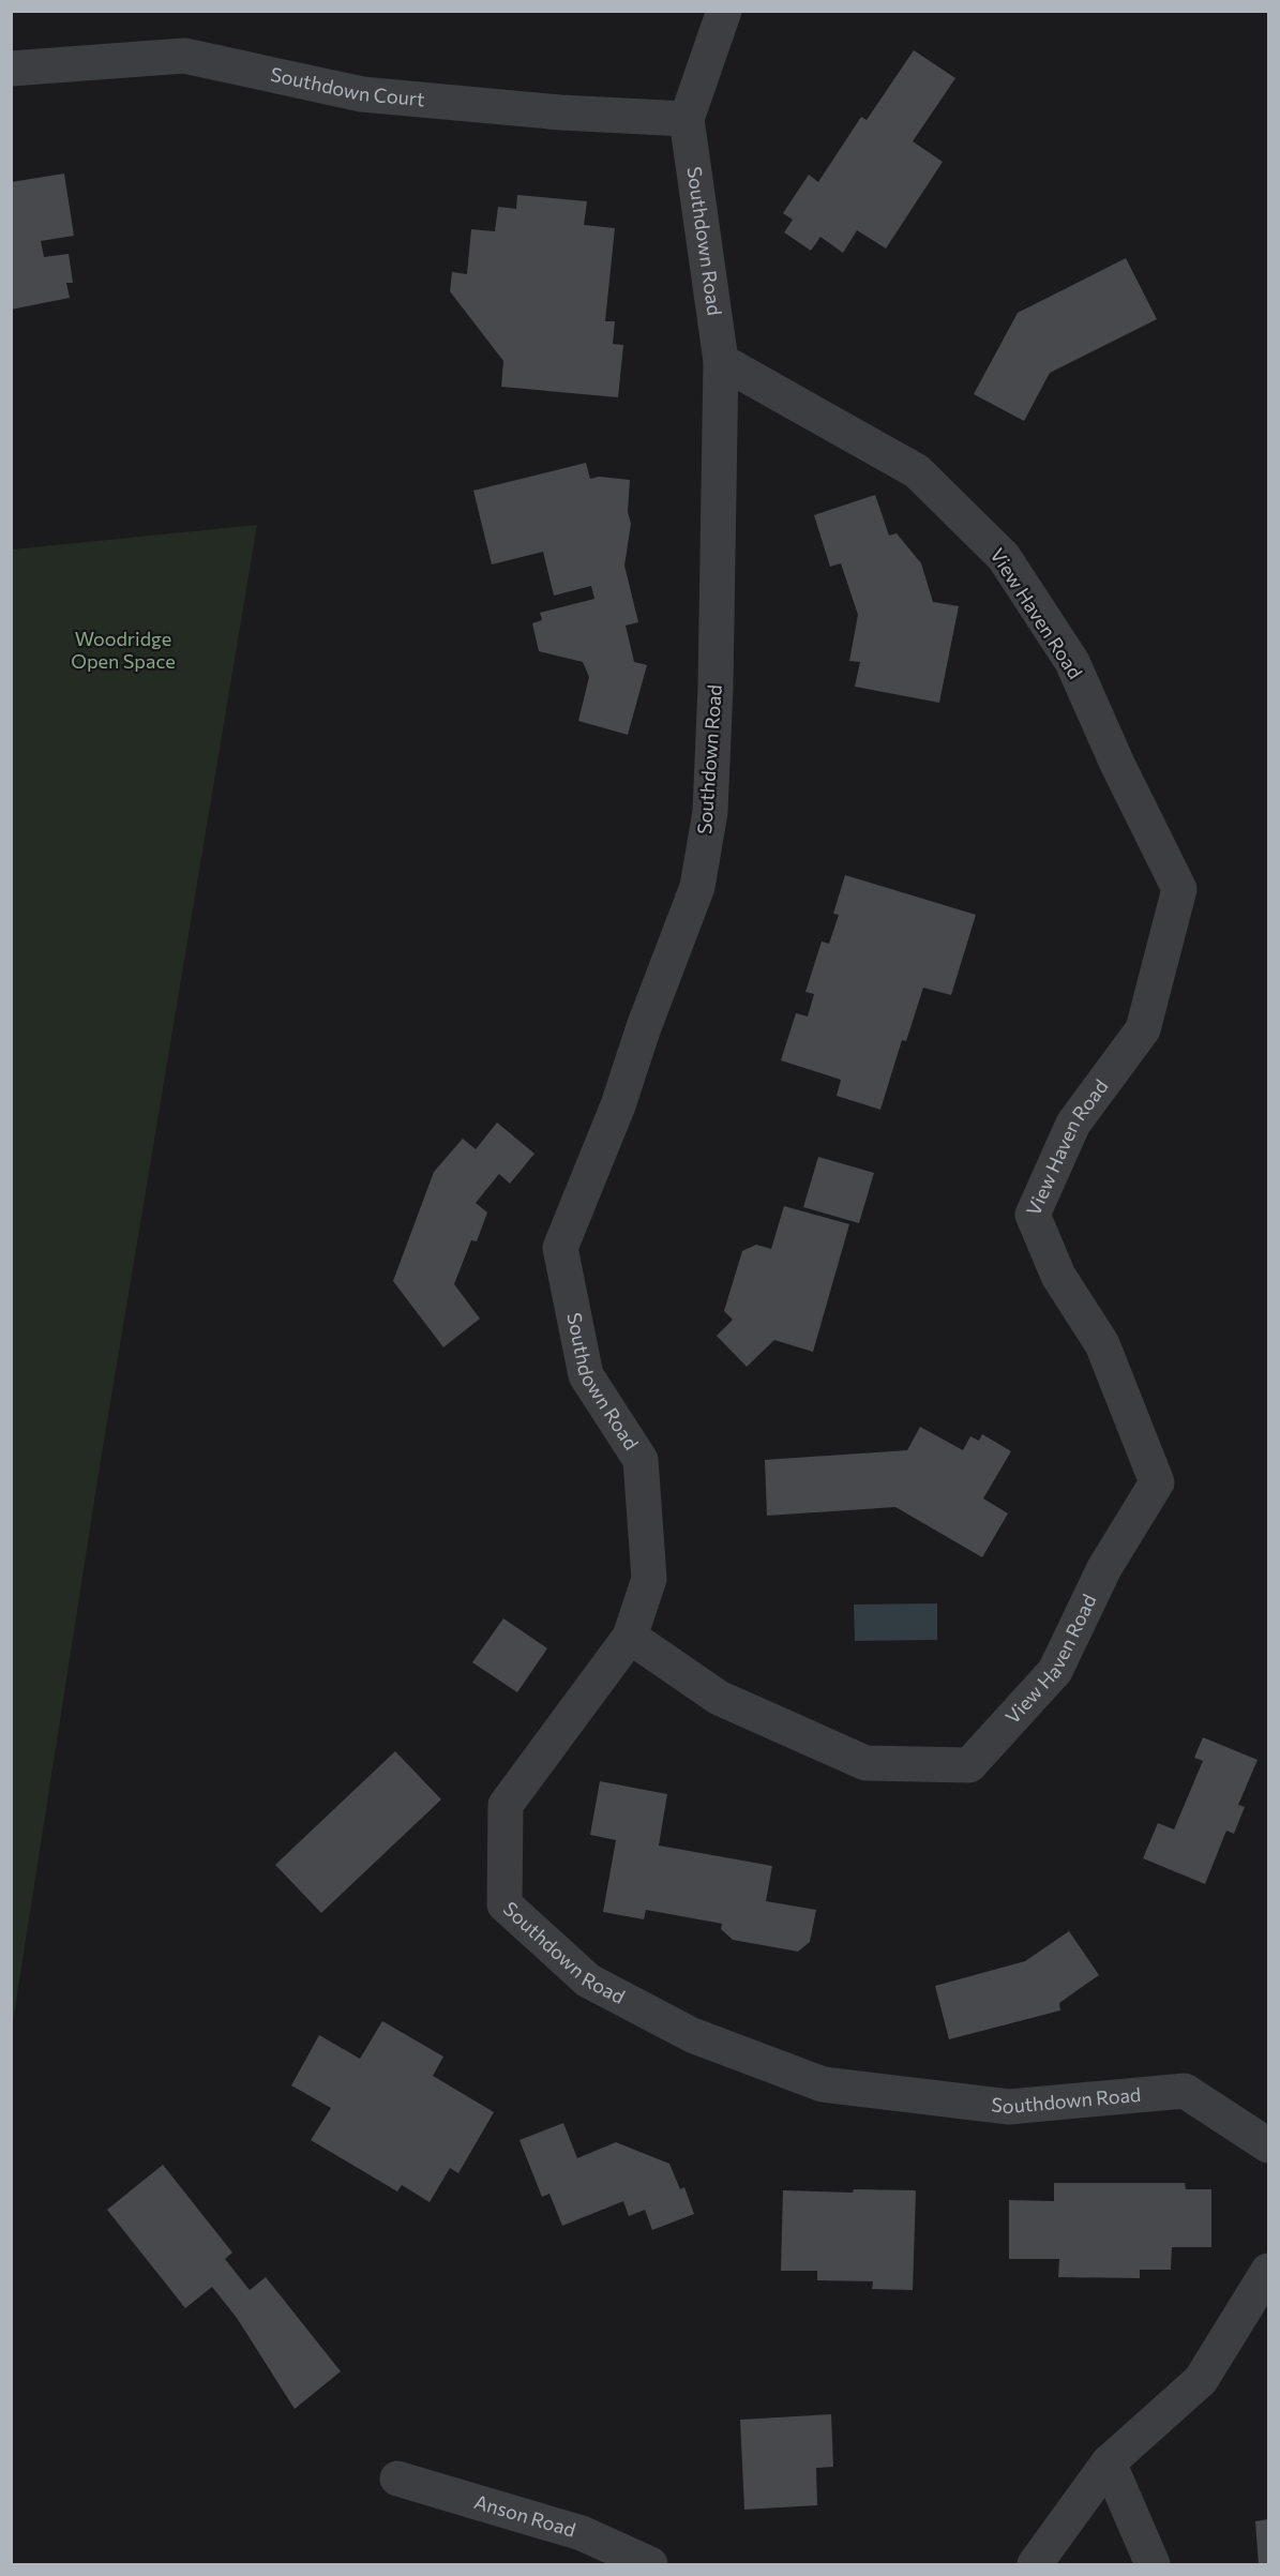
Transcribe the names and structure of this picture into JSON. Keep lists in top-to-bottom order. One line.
{"streets":{"street":["Southdown Court","Southdown Road","View Haven Road","Anson Road"]},"crossings":[["Southdown Court","Southdown Road"],["Southdown Road","View Haven Road"]],"parks":["Woodridge Open Space"]}
